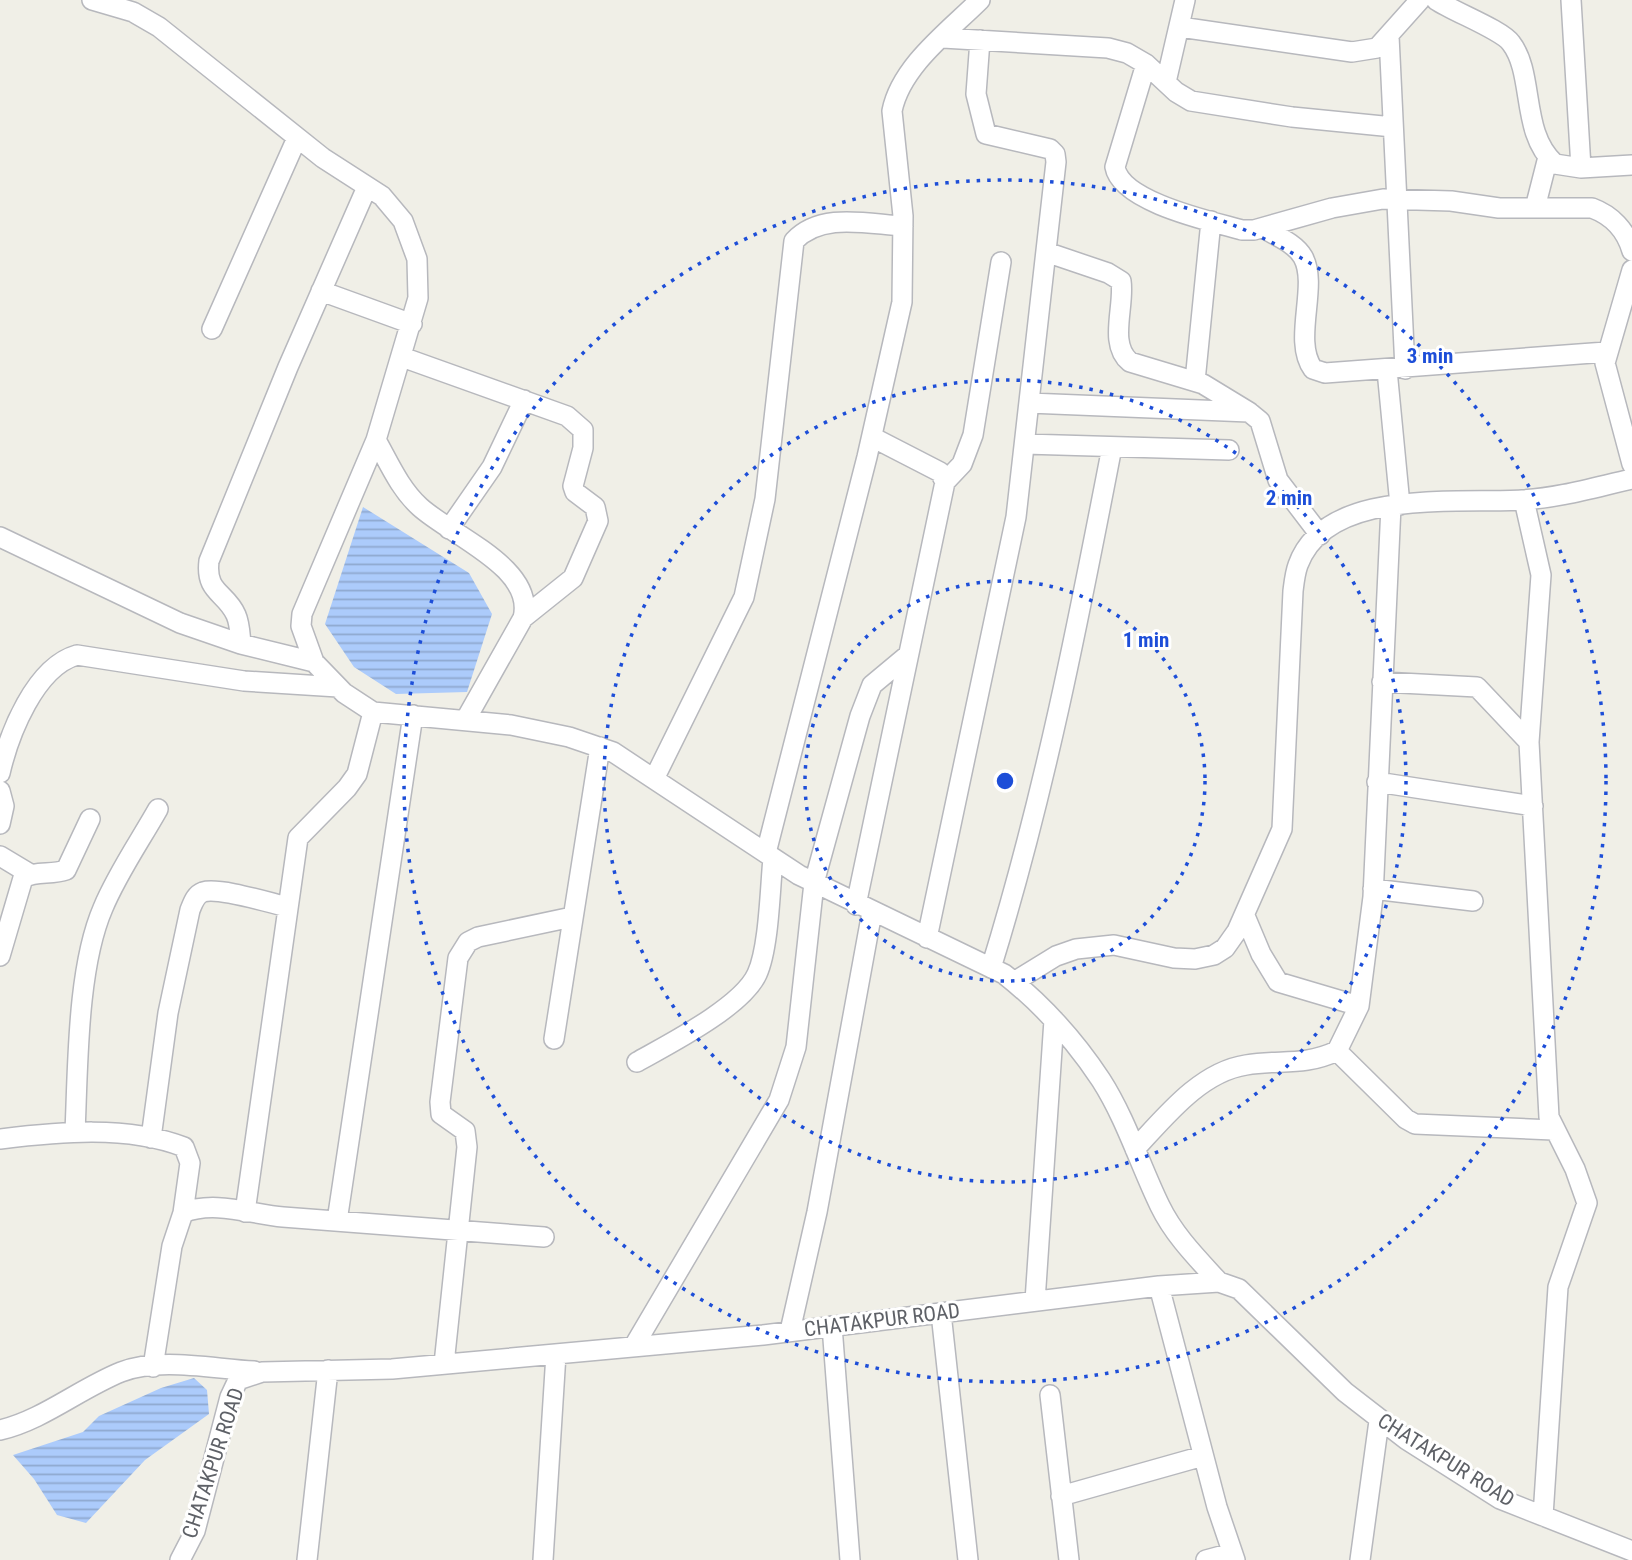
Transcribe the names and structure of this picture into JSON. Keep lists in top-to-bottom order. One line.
{"streets":{"street":["CHATAKPUR ROAD"]},"rings":["3 min","2 min","1 min"]}
